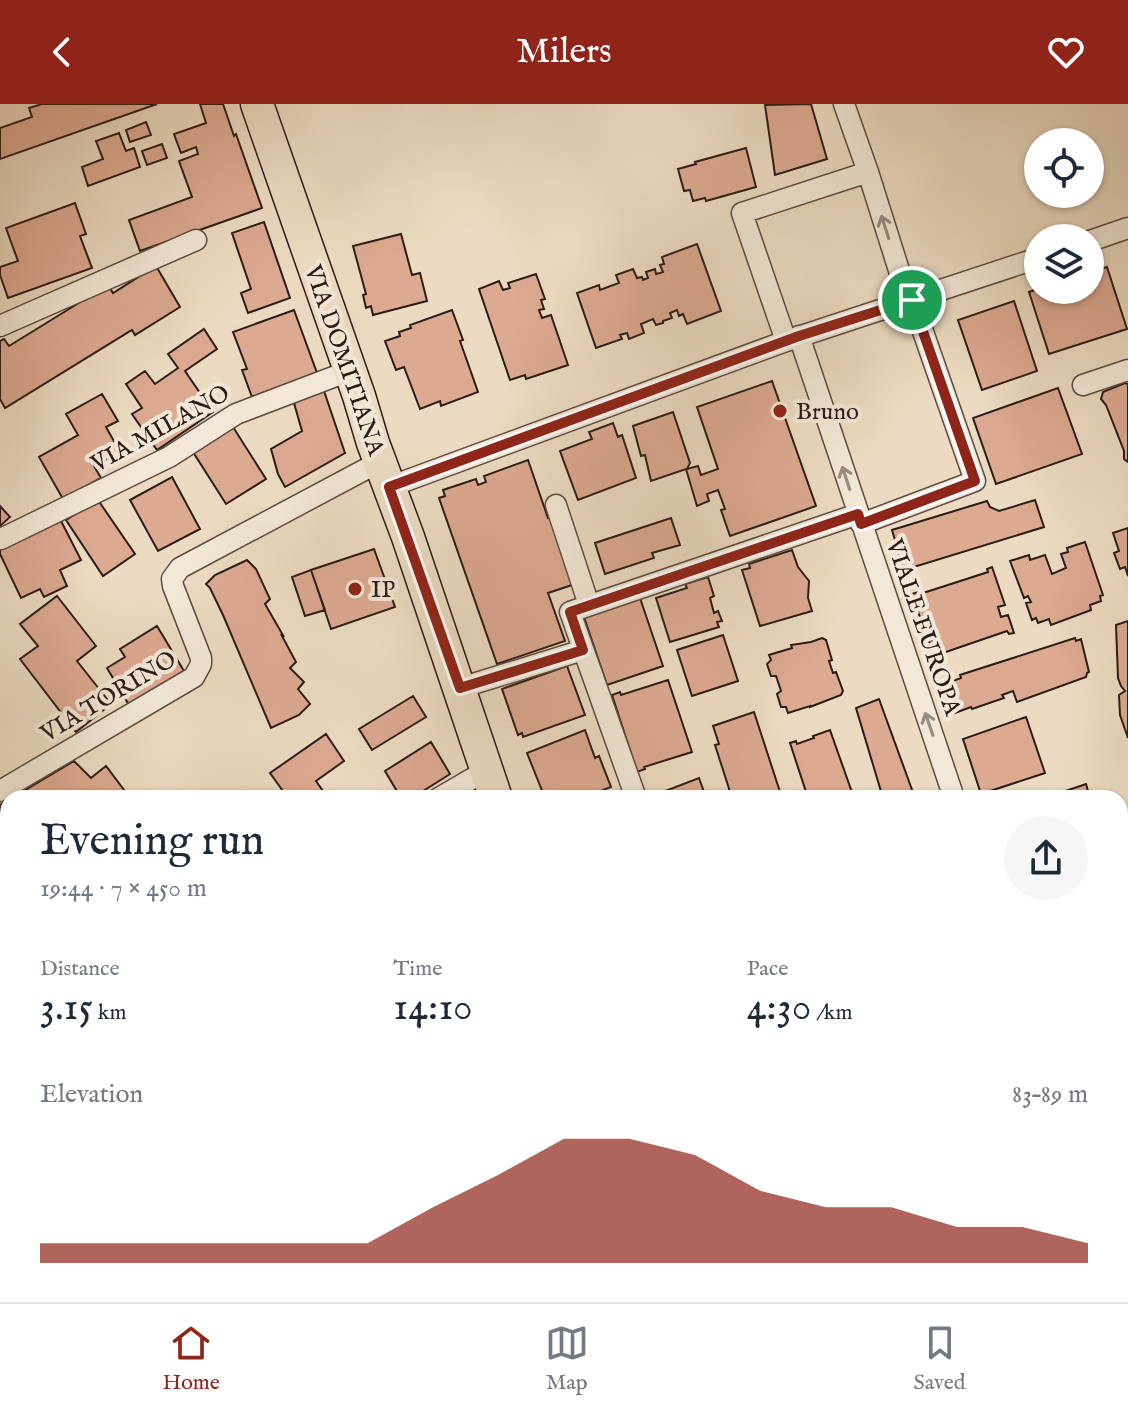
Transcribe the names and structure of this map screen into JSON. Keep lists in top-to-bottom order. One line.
{"streets":{"main road":["VIA DOMITIANA"],"street":["VIA MILANO","VIALE EUROPA","VIA TORINO"]},"crossings":[["VIA DOMITIANA","VIA MILANO"],["VIA DOMITIANA","VIA TORINO"],["VIALE EUROPA","VIA TORINO"]],"one_way":["VIALE EUROPA"],"places":["Bruno","IP"],"page":{"header":"Milers","heading":["Evening run","19:44 · 7 × 450 m"],"stats":[["Distance","3.15 km"],["Time","14:10"],["Pace","4:30 /km"]],"chart":["Elevation","83–89 m"],"tabs":["Home","Map","Saved"]}}
